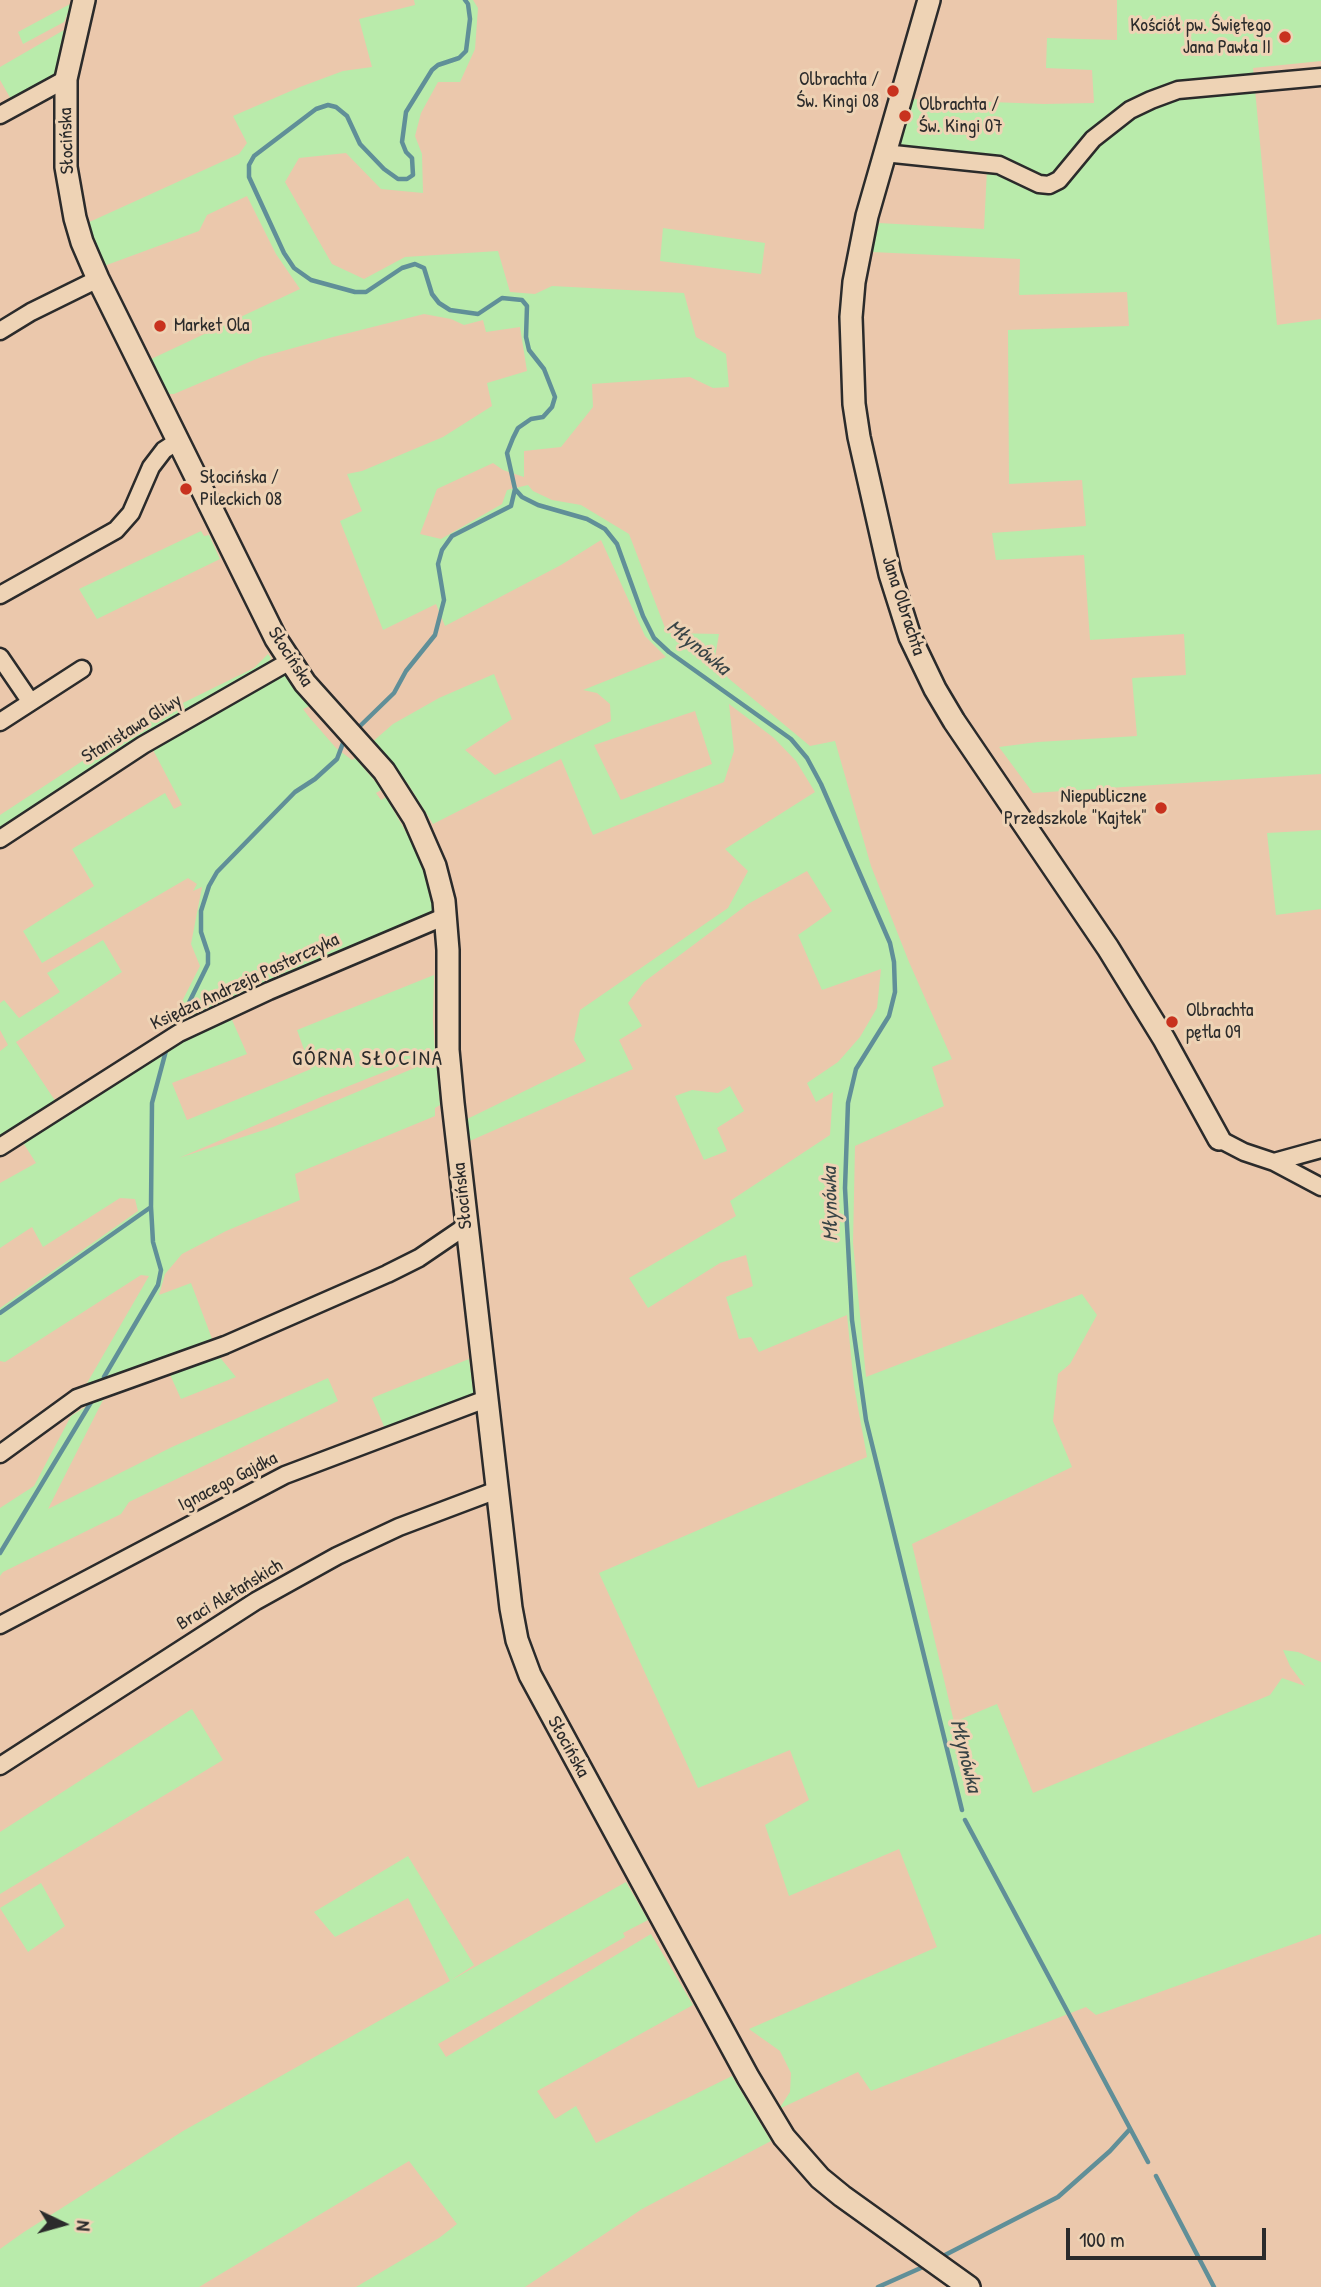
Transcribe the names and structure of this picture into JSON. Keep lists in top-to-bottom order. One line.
{"streets":{"street":["Słocińska","Jana Olbrachta","Stanisława Gliwy","Księdza Andrzeja Pasterczyka","Ignacego Gajdka","Braci Aletańskich"]},"crossings":[["Słocińska","Stanisława Gliwy"],["Słocińska","Księdza Andrzeja Pasterczyka"],["Słocińska","Ignacego Gajdka"],["Słocińska","Braci Aletańskich"]],"districts":["GÓRNA SŁOCINA"],"water":["Młynówka"],"places":["Kościół pw. Świętego Jana Pawła II","Olbrachta / Św. Kingi 08","Olbrachta / Św. Kingi 07","Market Ola","Słocińska / Pileckich 08","Niepubliczne Przedszkole \"Kajtek\"","Olbrachta pętla 09"],"scale_bar":"100 m","north":"right"}
